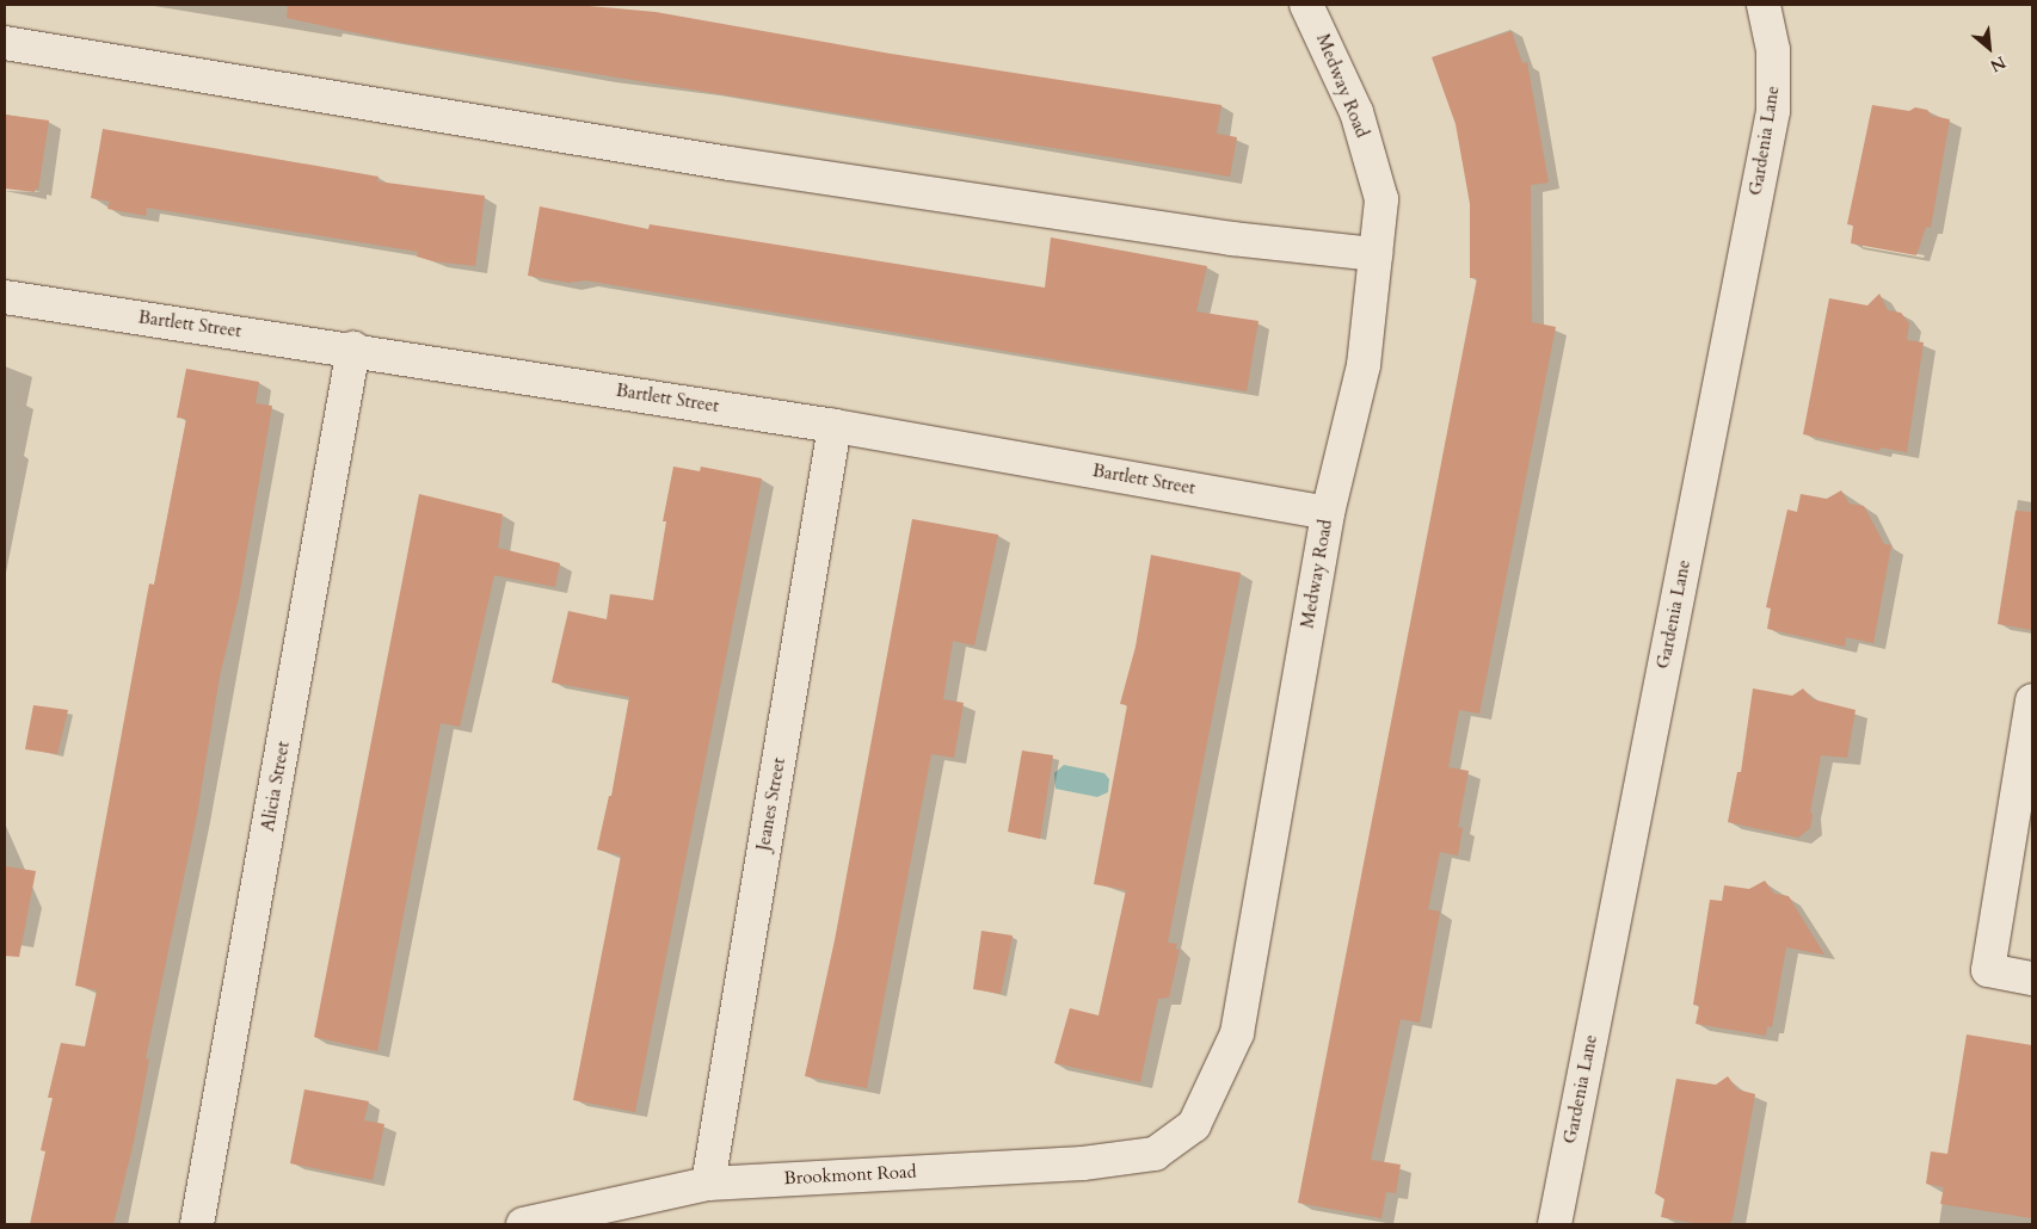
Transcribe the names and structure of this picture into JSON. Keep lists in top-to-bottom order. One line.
{"streets":{"street":["Medway Road","Gardenia Lane","Bartlett Street","Alicia Street","Jeanes Street","Brookmont Road"]},"crossings":[["Medway Road","Bartlett Street"],["Medway Road","Brookmont Road"],["Bartlett Street","Alicia Street"],["Bartlett Street","Jeanes Street"],["Jeanes Street","Brookmont Road"]],"north":"bottom right"}
